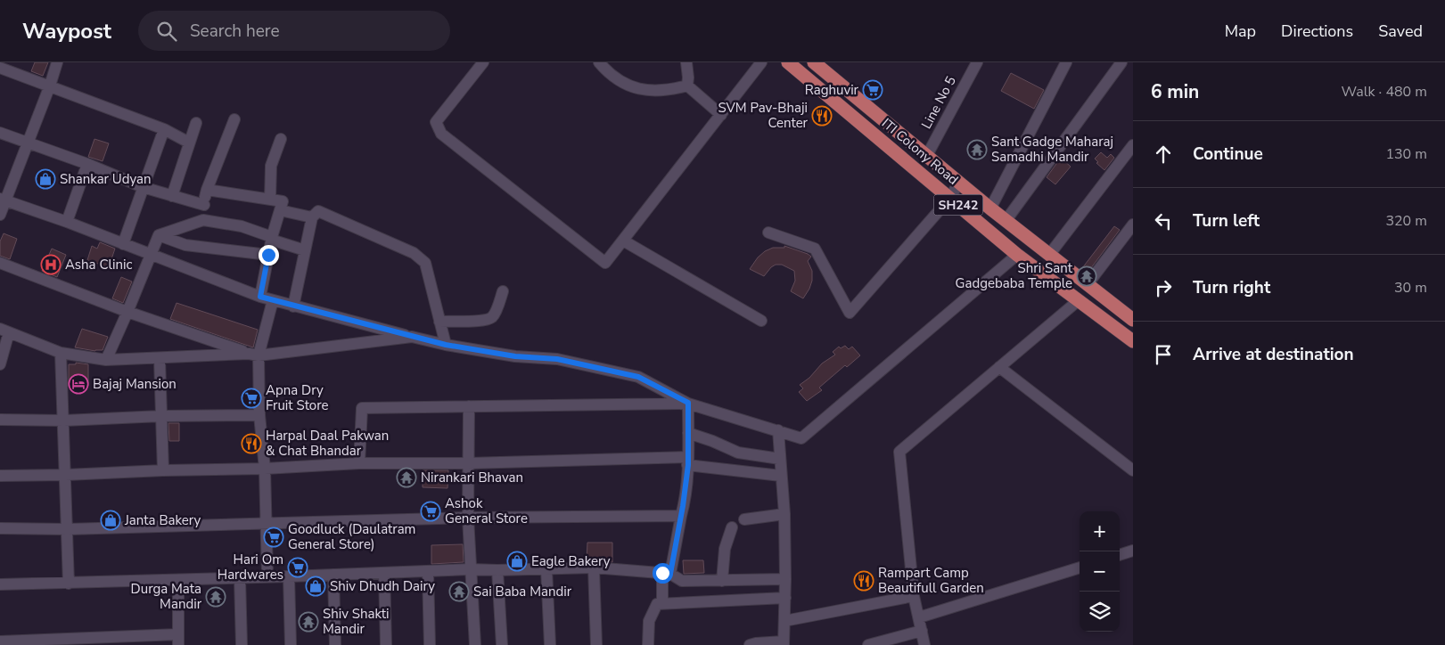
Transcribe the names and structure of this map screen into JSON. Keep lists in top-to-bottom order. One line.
{"streets":{"main road":["ITI Colony Road","SH242"],"street":["Line No 5"]},"crossings":[["Line No 5","ITI Colony Road"]],"places":{"supermarket":["Raghuvir","Apna Dry Fruit Store","Ashok General Store","Goodluck (Daulatram General Store)","Hari Om Hardwares"],"restaurant":["SVM Pav-Bhaji Center","Harpal Daal Pakwan & Chat Bhandar","Rampart Camp Beautifull Garden"],"temple":["Sant Gadge Maharaj Samadhi Mandir","Shri Sant Gadgebaba Temple","Nirankari Bhavan","Sai Baba Mandir","Durga Mata Mandir","Shiv Shakti Mandir"],"shop":["Shankar Udyan","Janta Bakery","Eagle Bakery","Shiv Dhudh Dairy"],"hospital":["Asha Clinic"],"hotel":["Bajaj Mansion"]},"page":{"header":"Waypost","search":"Search here","nav":["Map","Directions","Saved"],"heading":["6 min","Walk · 480 m"],"list":[["Continue","130 m"],["Turn left","320 m"],["Turn right","30 m"],"Arrive at destination"],"map_buttons":["+","−"]}}
